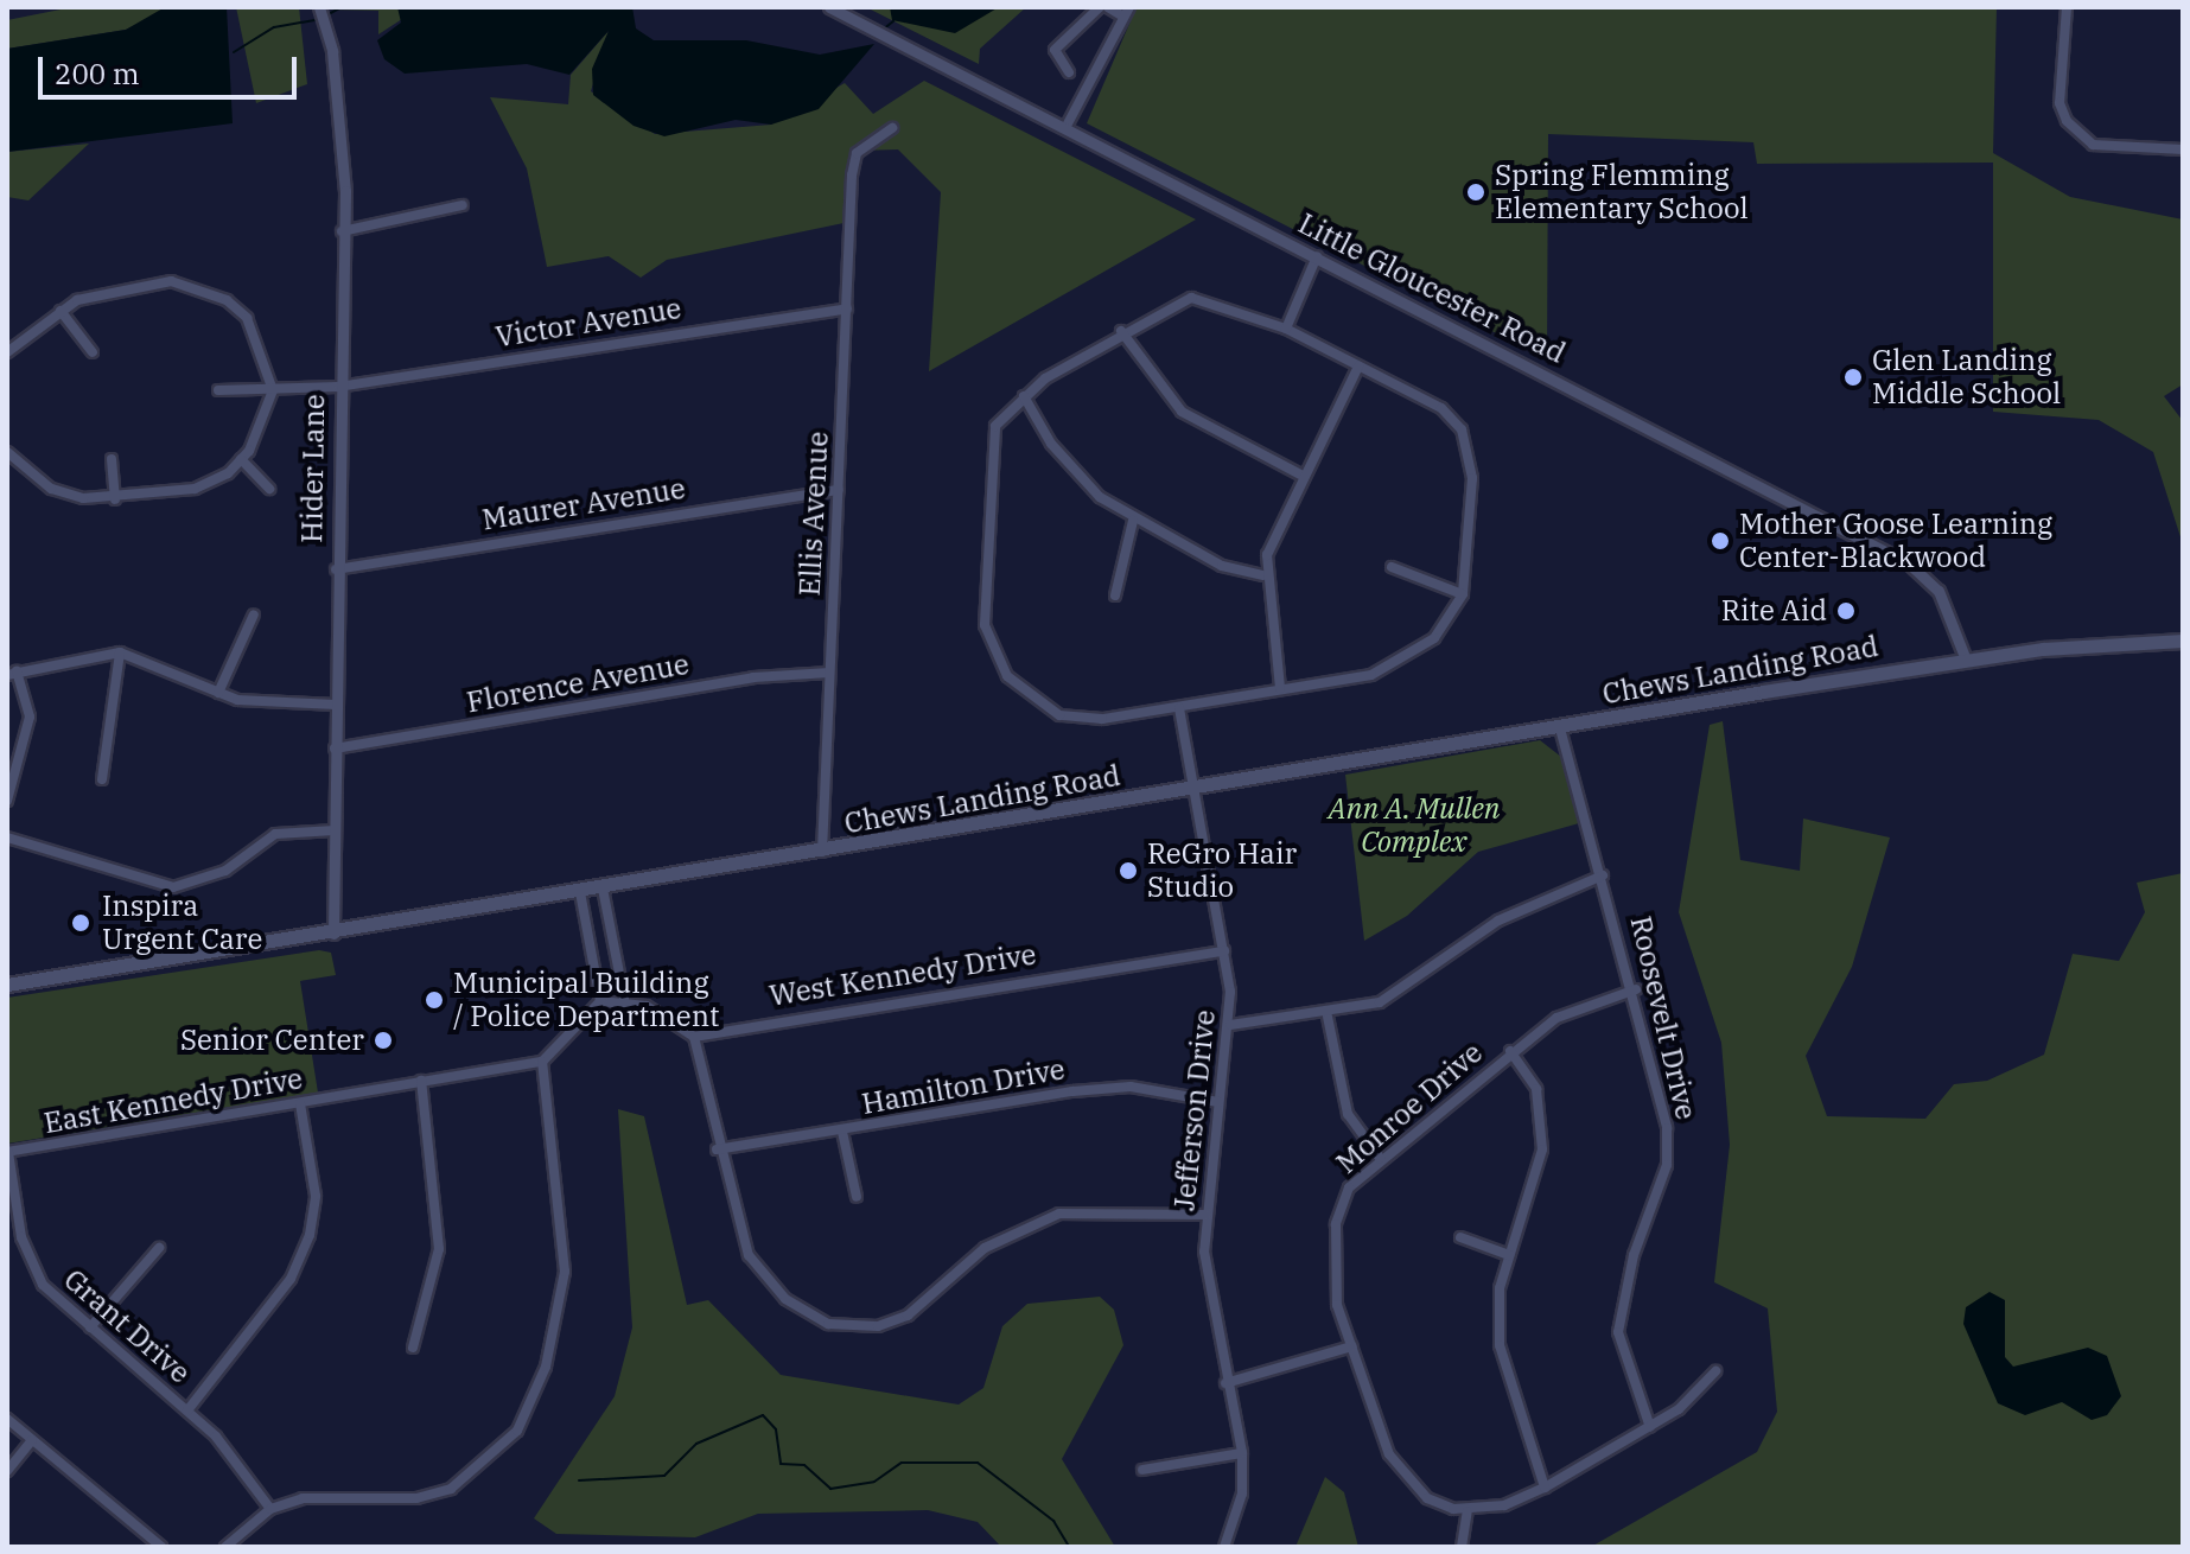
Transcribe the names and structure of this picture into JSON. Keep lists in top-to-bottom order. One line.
{"streets":{"main road":["Chews Landing Road"],"street":["Little Gloucester Road","Victor Avenue","Hider Lane","Maurer Avenue","Ellis Avenue","Florence Avenue","West Kennedy Drive","Roosevelt Drive","Hamilton Drive","East Kennedy Drive","Monroe Drive","Jefferson Drive","Grant Drive"]},"crossings":[["Little Gloucester Road","Chews Landing Road"],["Victor Avenue","Hider Lane"],["Victor Avenue","Ellis Avenue"],["Hider Lane","Maurer Avenue"],["Hider Lane","Chews Landing Road"],["Hider Lane","Florence Avenue"],["Maurer Avenue","Ellis Avenue"],["Ellis Avenue","Chews Landing Road"],["Ellis Avenue","Florence Avenue"],["Chews Landing Road","Roosevelt Drive"],["Chews Landing Road","Jefferson Drive"],["West Kennedy Drive","Jefferson Drive"],["Roosevelt Drive","Monroe Drive"],["Hamilton Drive","Jefferson Drive"],["East Kennedy Drive","Grant Drive"]],"parks":["Ann A. Mullen Complex"],"places":["Spring Flemming Elementary School","Glen Landing Middle School","Mother Goose Learning Center-Blackwood","Rite Aid","ReGro Hair Studio","Inspira Urgent Care","Municipal Building / Police Department","Senior Center"],"scale_bar":"200 m"}
